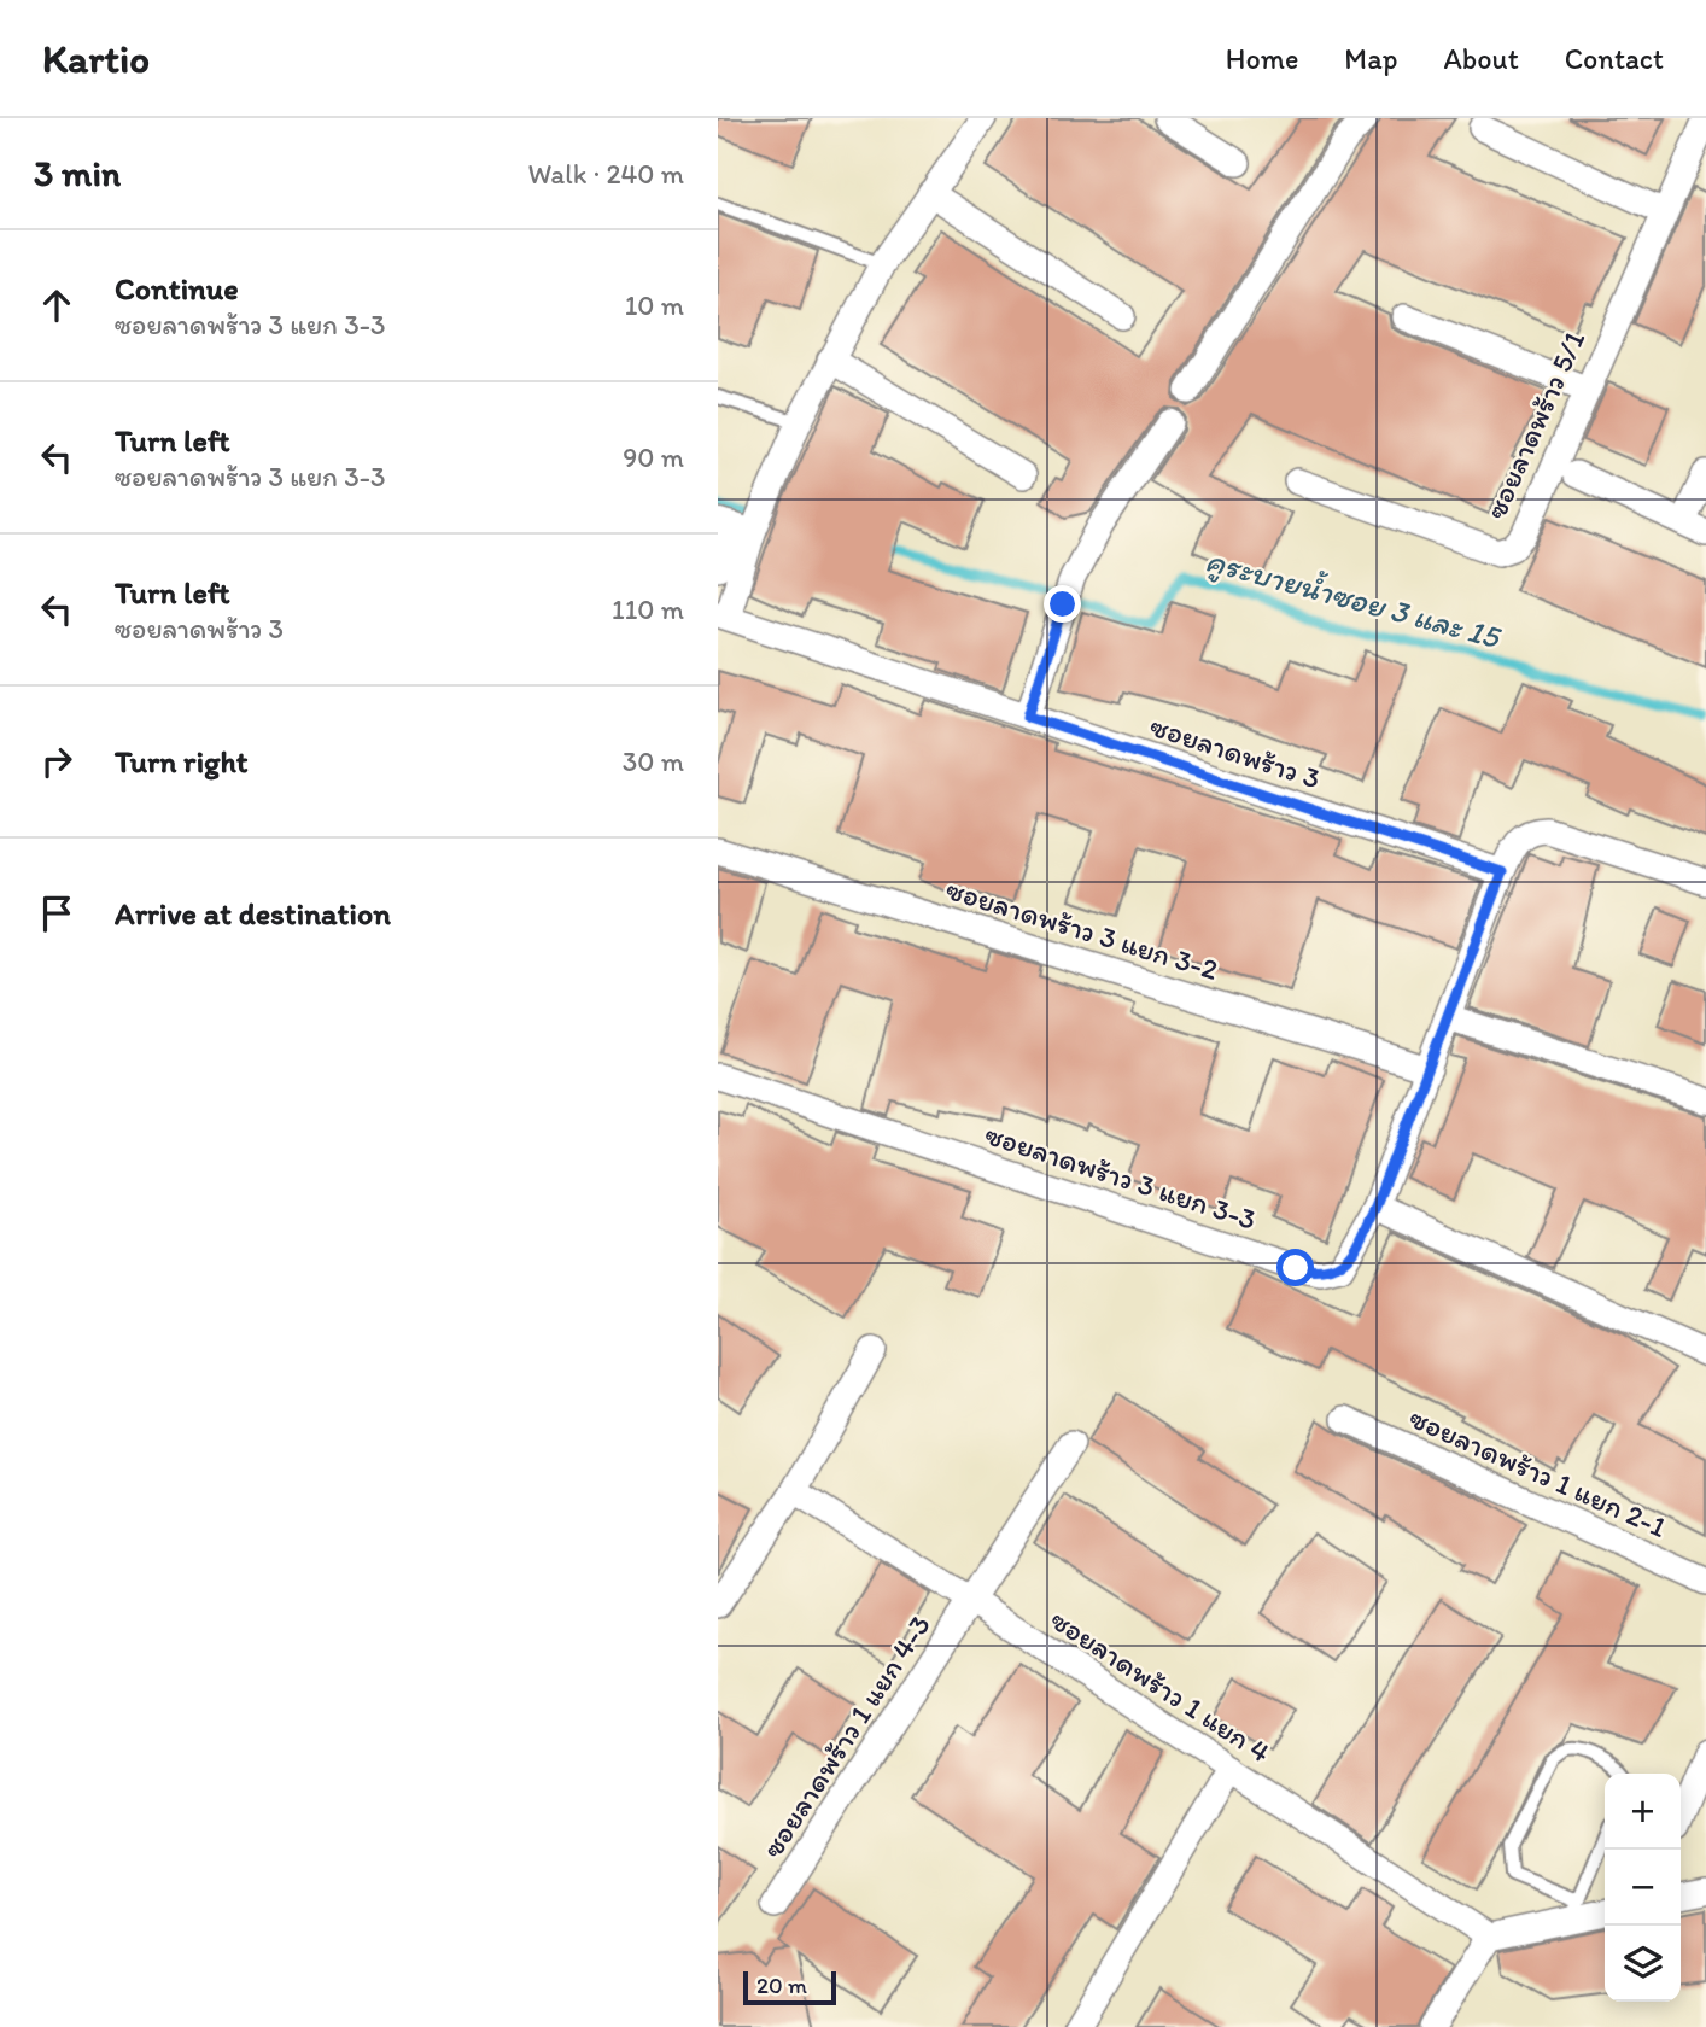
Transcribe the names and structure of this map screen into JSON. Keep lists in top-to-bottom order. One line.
{"streets":{"street":["ซอยลาดพร้าว 5/1","ซอยลาดพร้าว 3","ซอยลาดพร้าว 3 แยก 3-2","ซอยลาดพร้าว 3 แยก 3-3","ซอยลาดพร้าว 1 แยก 2-1","ซอยลาดพร้าว 1 แยก 4","ซอยลาดพร้าว 1 แยก 4-3"]},"crossings":[["ซอยลาดพร้าว 3","ซอยลาดพร้าว 3 แยก 3-3"],["ซอยลาดพร้าว 3 แยก 3-2","ซอยลาดพร้าว 3 แยก 3-3"],["ซอยลาดพร้าว 1 แยก 4","ซอยลาดพร้าว 1 แยก 4-3"]],"water":["คูระบายน้ำซอย 3 และ 15"],"scale_bar":"20 m","page":{"header":"Kartio","nav":["Home","Map","About","Contact"],"heading":["3 min","Walk · 240 m"],"list":[["Continue","ซอยลาดพร้าว 3 แยก 3-3","10 m"],["Turn left","ซอยลาดพร้าว 3 แยก 3-3","90 m"],["Turn left","ซอยลาดพร้าว 3","110 m"],["Turn right","30 m"],"Arrive at destination"],"map_buttons":["+","−"],"scale":"20 m"}}
